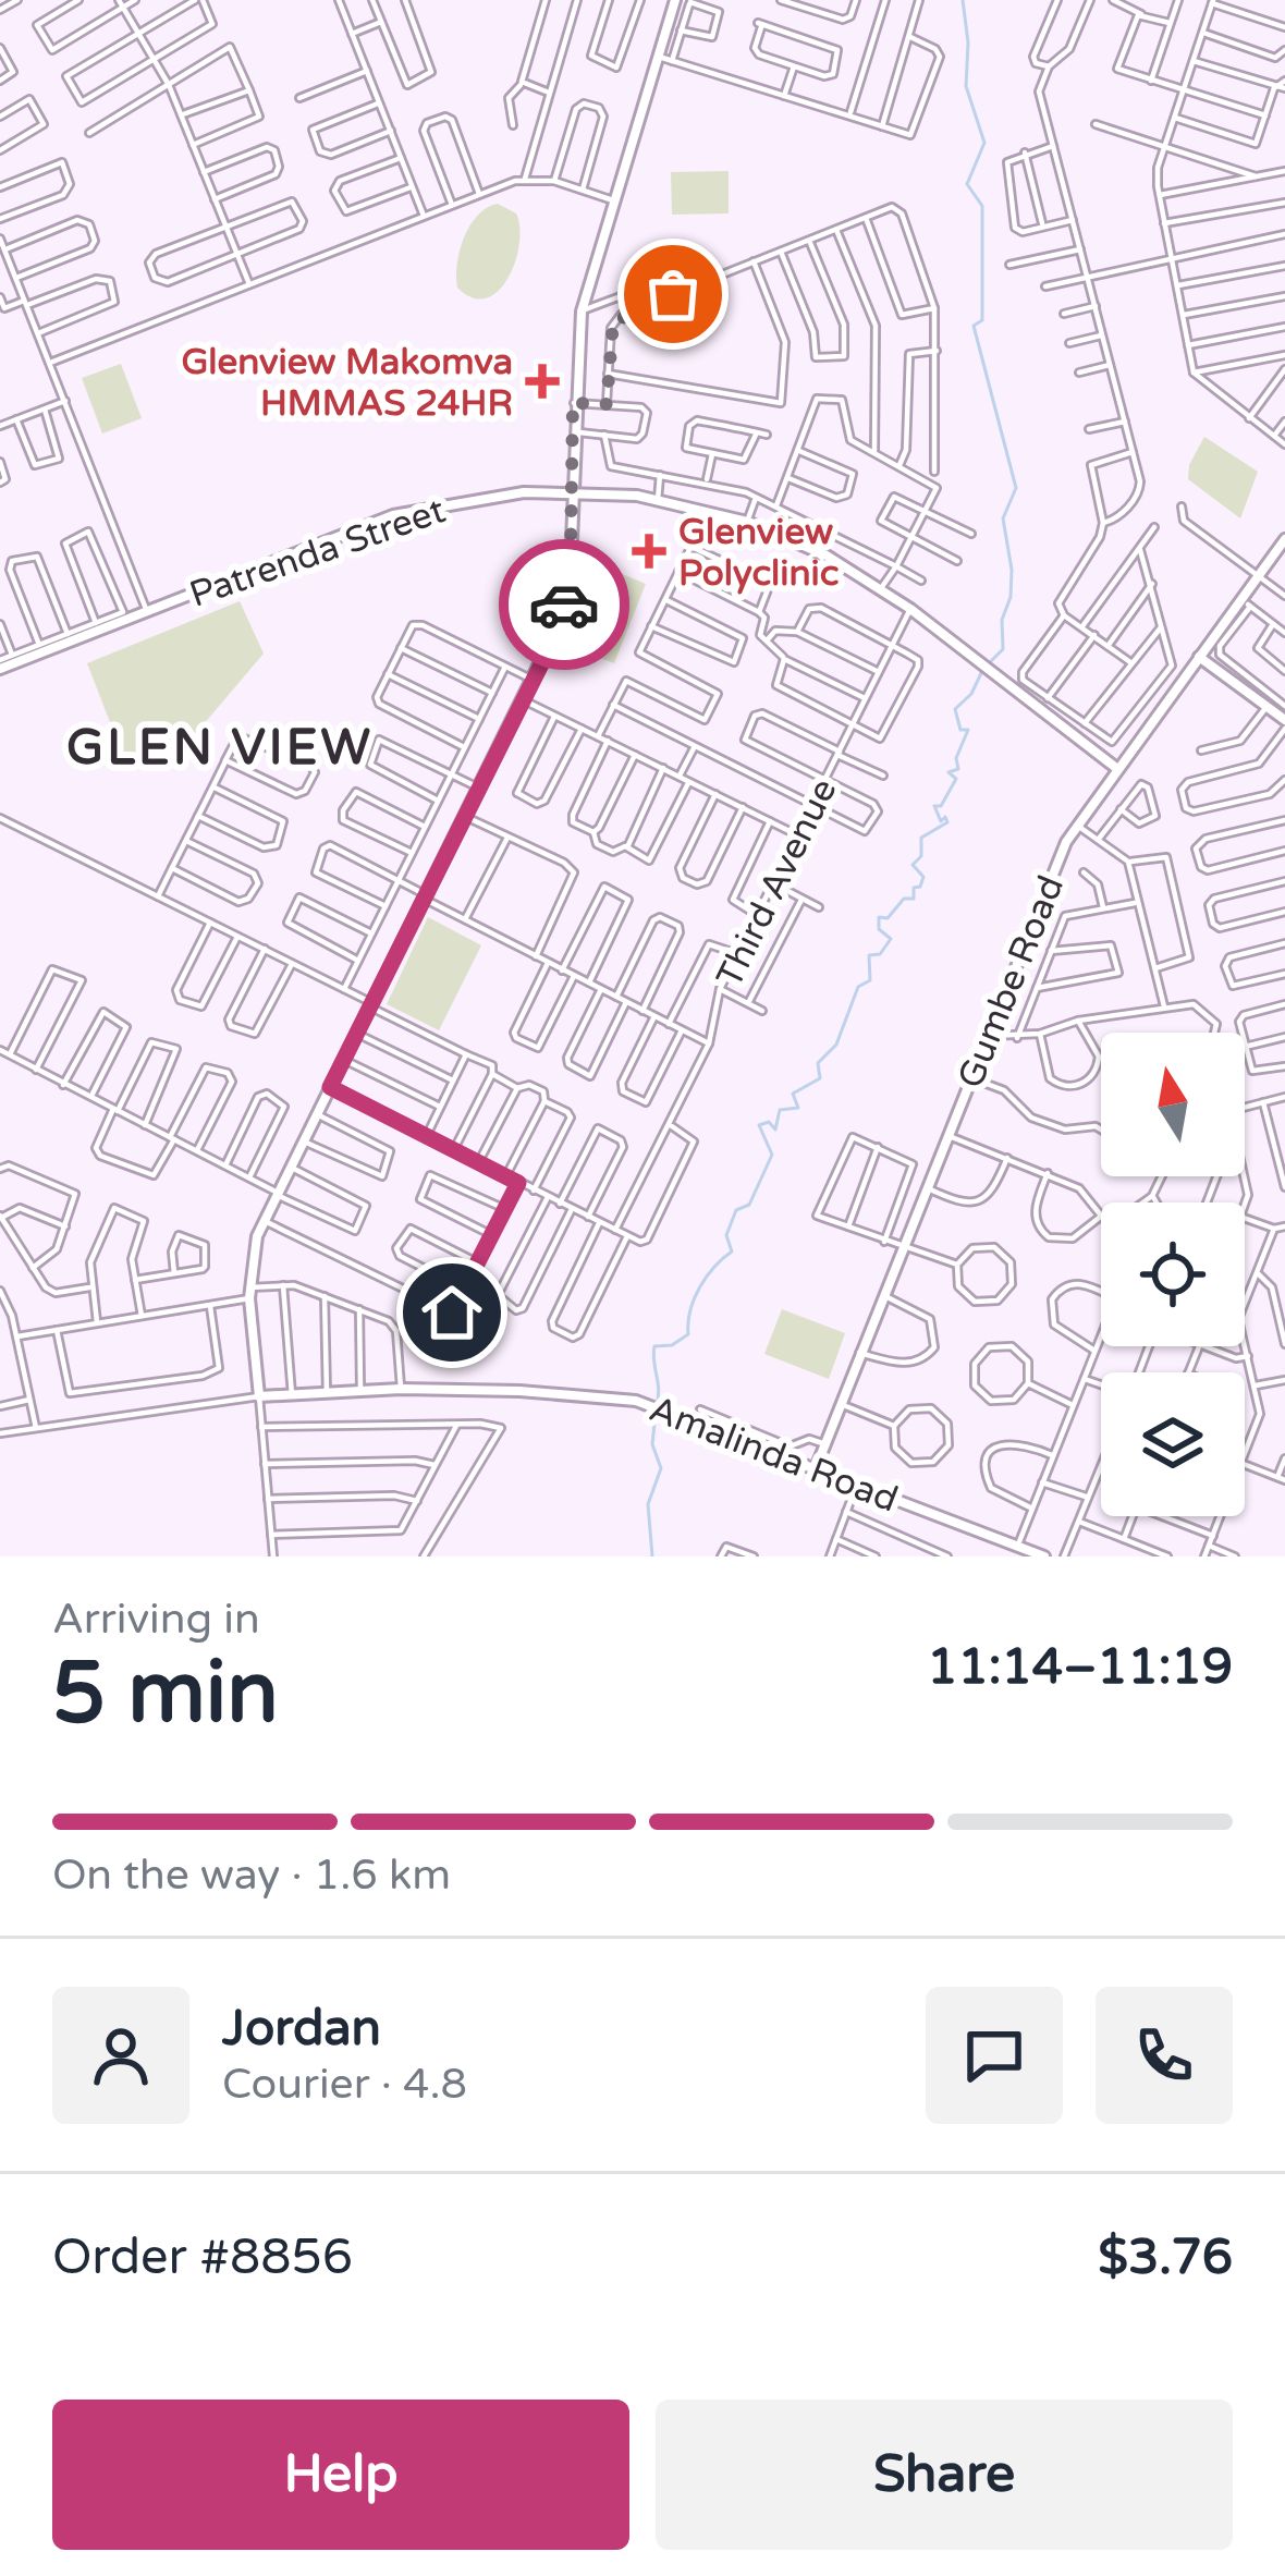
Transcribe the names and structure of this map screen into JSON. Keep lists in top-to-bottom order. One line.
{"streets":{"street":["Patrenda Street","Third Avenue","Gumbe Road","Amalinda Road"]},"crossings":[["Patrenda Street","Third Avenue"],["Patrenda Street","Gumbe Road"],["Gumbe Road","Amalinda Road"]],"districts":["GLEN VIEW"],"places":{"health":["Glenview Makomva HMMAS 24HR","Glenview Polyclinic"]},"north":"top","page":{"heading":["5 min","Arriving in","11:14–11:19"],"panel":["Jordan","Courier · 4.8","Order #8856","$3.76"],"bar":"On the way · 1.6 km","buttons":["Help","Share"]}}
